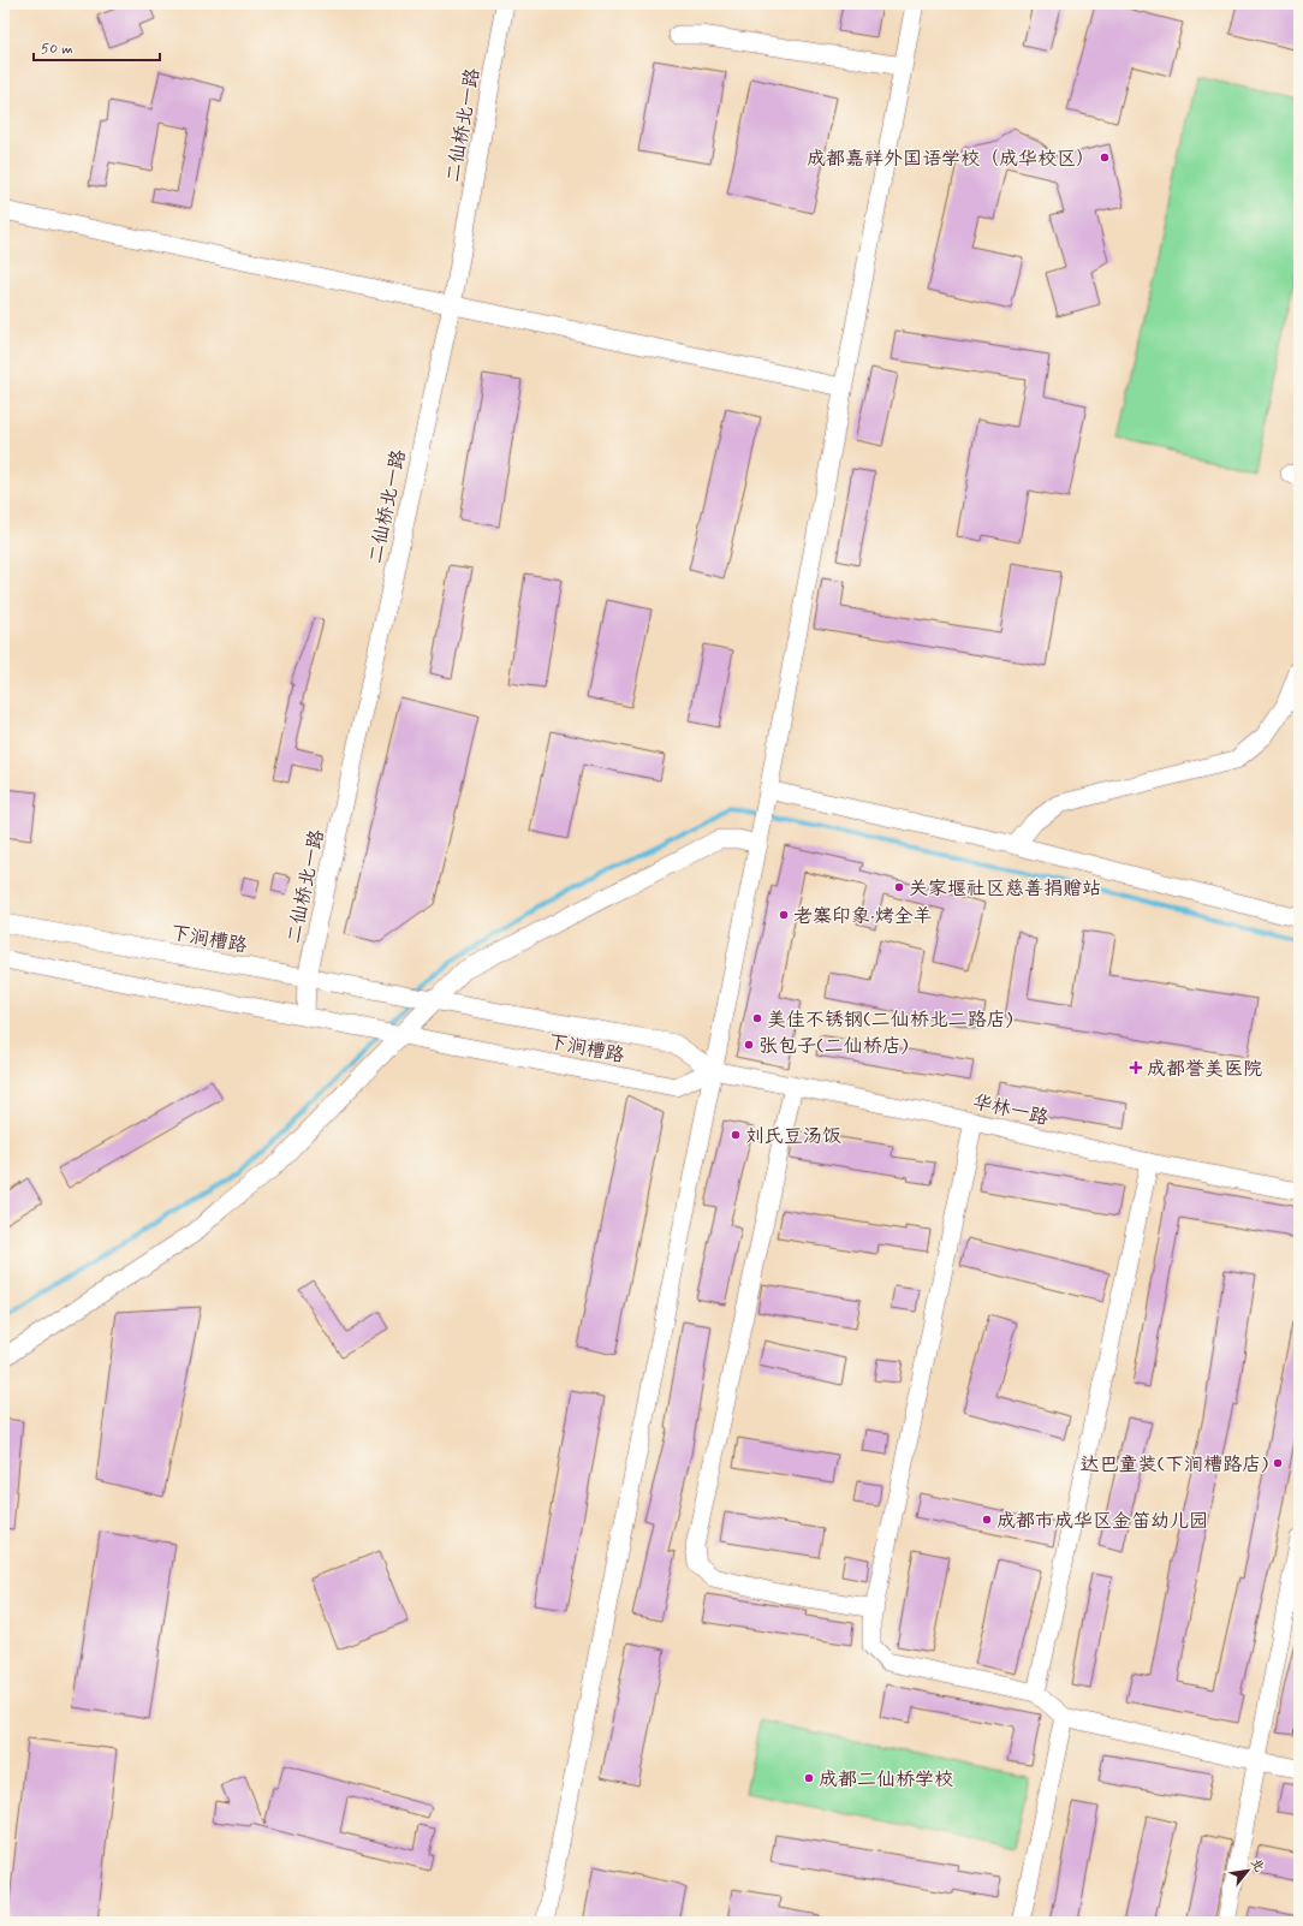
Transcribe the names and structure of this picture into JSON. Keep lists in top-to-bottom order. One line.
{"streets":{"street":["二仙桥北一路","下涧槽路","华林一路"]},"crossings":[["二仙桥北一路","下涧槽路"],["下涧槽路","华林一路"]],"places":{"other":["成都嘉祥外国语学校（成华校区）","关家堰社区慈善捐赠站","老寨印象·烤全羊","美佳不锈钢(二仙桥北二路店)","张包子(二仙桥店)","刘氏豆汤饭","达巴童装(下涧槽路店)","成都市成华区金笛幼儿园","成都二仙桥学校"],"health":["成都誉美医院"]},"scale_bar":"50 m","north":"top right"}
